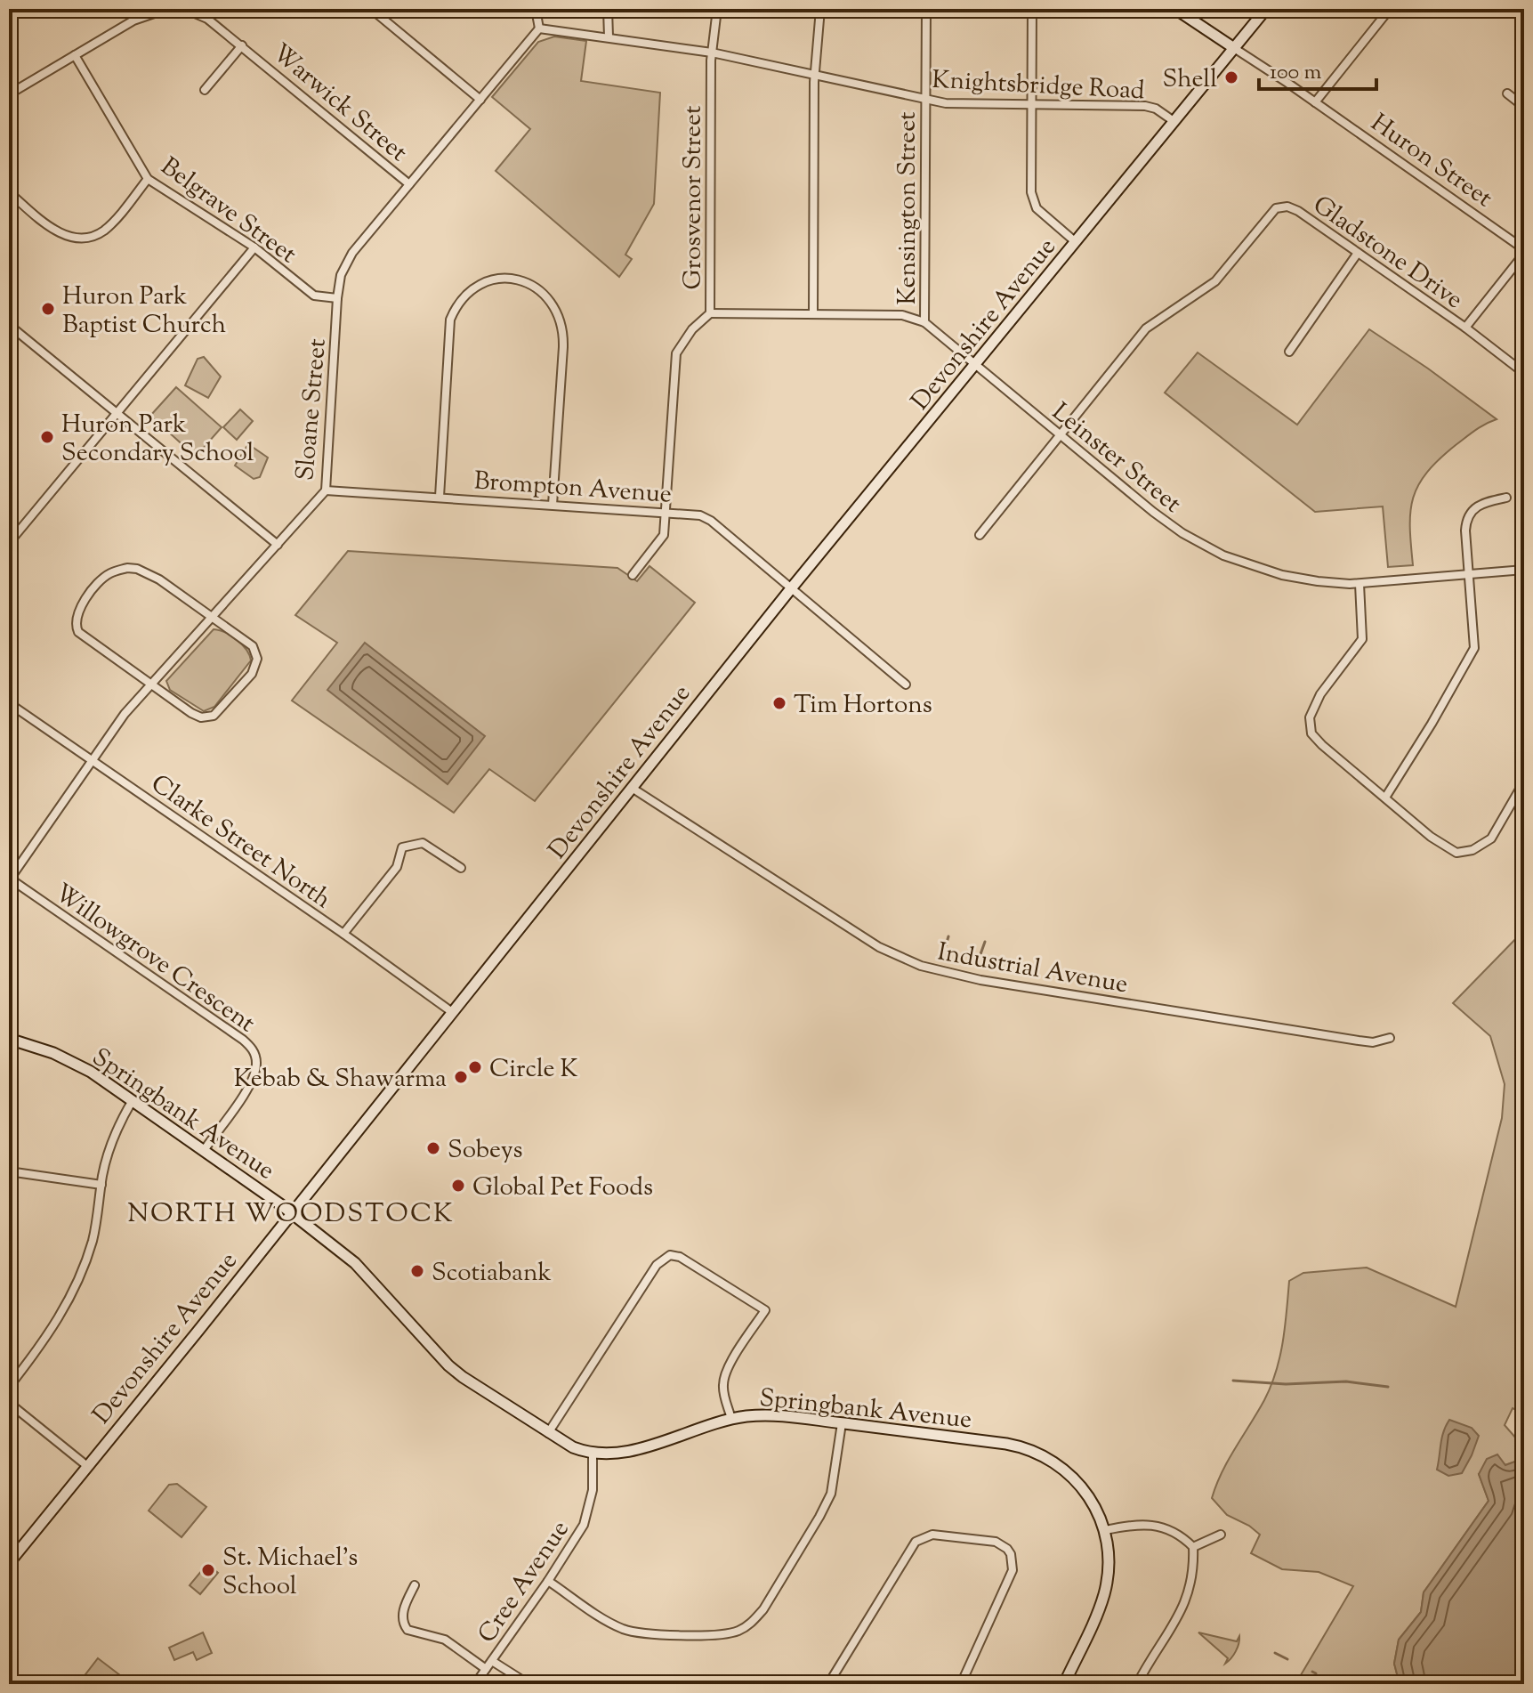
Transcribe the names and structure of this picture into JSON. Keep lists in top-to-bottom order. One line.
{"streets":{"main road":["Huron Street","Devonshire Avenue","Springbank Avenue"],"street":["Knightsbridge Road","Warwick Street","Grosvenor Street","Kensington Street","Belgrave Street","Gladstone Drive","Sloane Street","Leinster Street","Brompton Avenue","Clarke Street North","Willowgrove Crescent","Industrial Avenue","Cree Avenue"]},"crossings":[["Knightsbridge Road","Grosvenor Street"],["Knightsbridge Road","Kensington Street"],["Knightsbridge Road","Devonshire Avenue"],["Knightsbridge Road","Sloane Street"],["Warwick Street","Sloane Street"],["Huron Street","Devonshire Avenue"],["Grosvenor Street","Leinster Street"],["Grosvenor Street","Brompton Avenue"],["Kensington Street","Leinster Street"],["Belgrave Street","Sloane Street"],["Gladstone Drive","Leinster Street"],["Devonshire Avenue","Leinster Street"],["Devonshire Avenue","Brompton Avenue"],["Devonshire Avenue","Clarke Street North"],["Devonshire Avenue","Industrial Avenue"],["Devonshire Avenue","Springbank Avenue"],["Sloane Street","Brompton Avenue"],["Sloane Street","Clarke Street North"],["Sloane Street","Willowgrove Crescent"],["Willowgrove Crescent","Springbank Avenue"],["Springbank Avenue","Cree Avenue"]],"districts":["NORTH WOODSTOCK"],"places":["Shell","Huron Park Baptist Church","Huron Park Secondary School","Tim Hortons","Circle K","Kebab & Shawarma","Sobeys","Global Pet Foods","Scotiabank","St. Michael's School"],"scale_bar":"100 m"}
